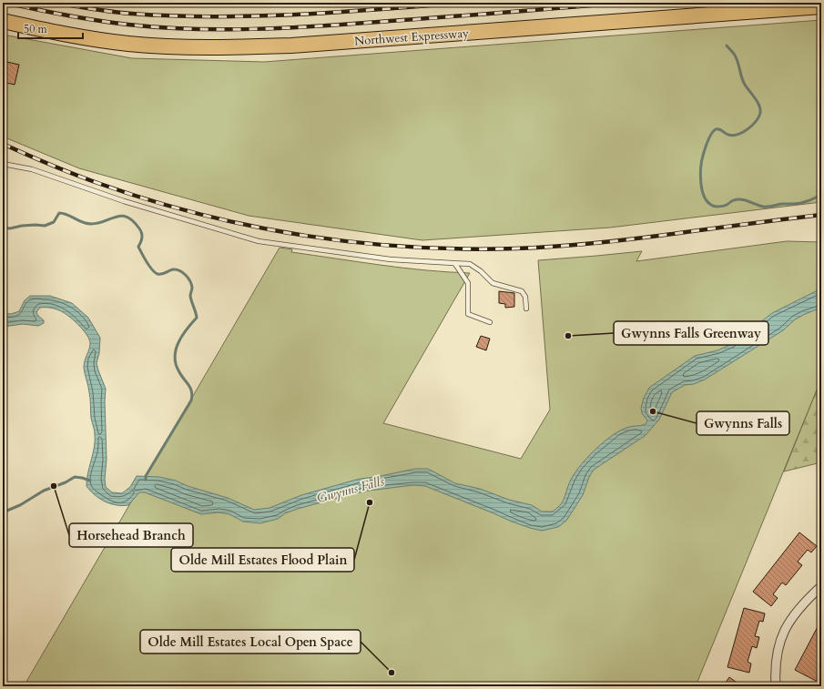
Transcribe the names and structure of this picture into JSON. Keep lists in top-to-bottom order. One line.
{"streets":{"highway":["Northwest Expressway"]},"water":["Gwynns Falls"],"places":["Gwynns Falls Greenway","Gwynns Falls","Horsehead Branch","Olde Mill Estates Flood Plain","Olde Mill Estates Local Open Space"],"scale_bar":"50 m"}
